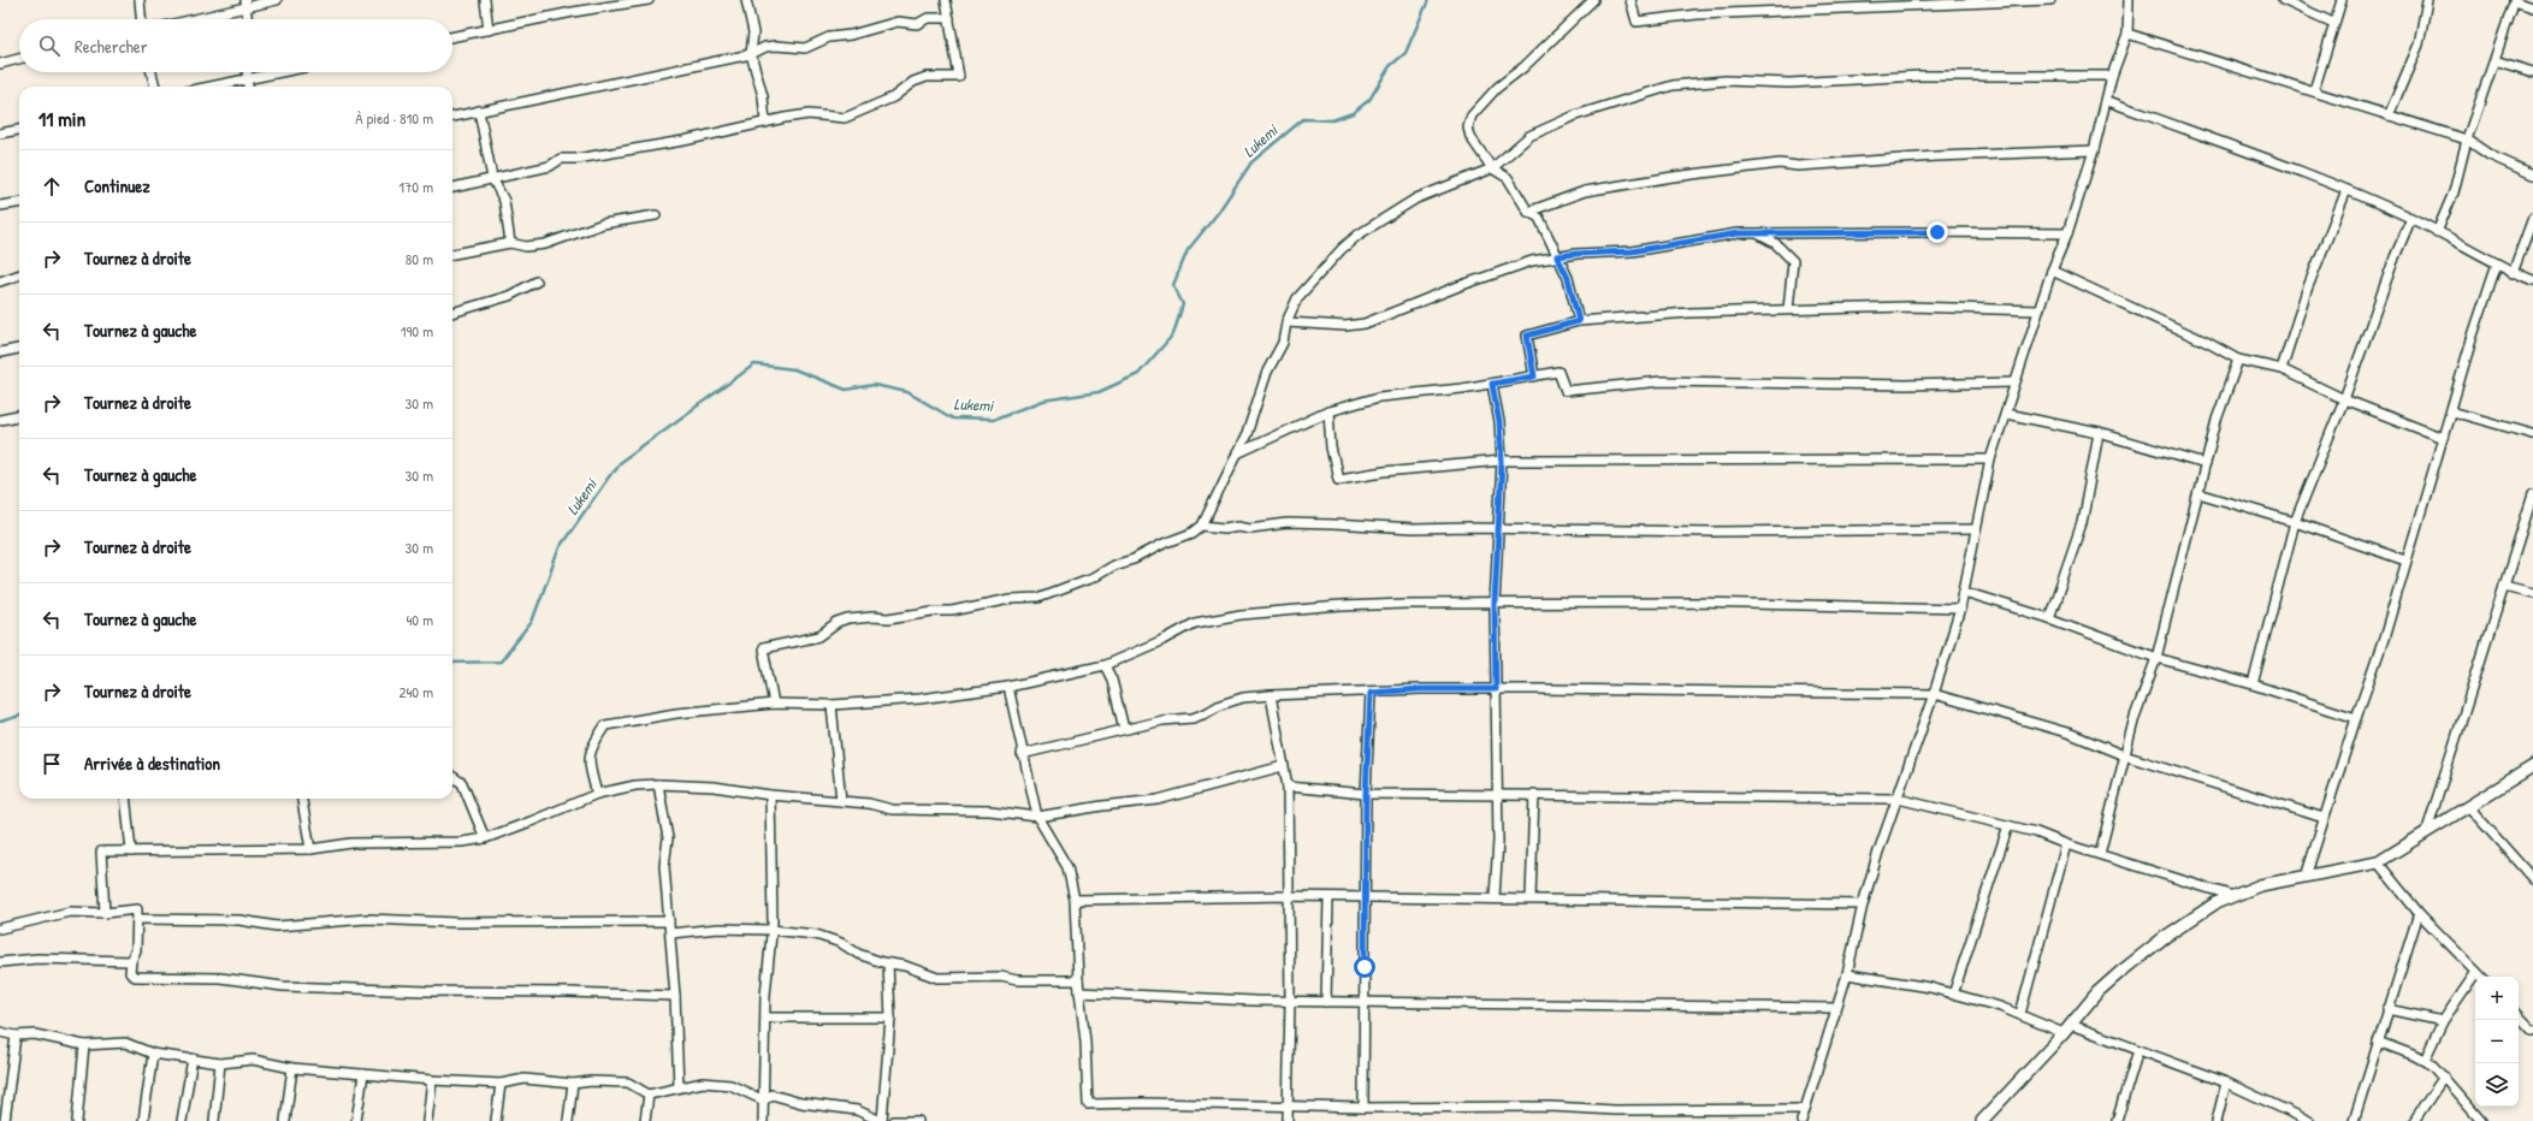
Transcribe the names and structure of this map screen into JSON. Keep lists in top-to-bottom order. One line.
{"water":["Lukemi"],"page":{"search":"Rechercher","heading":["11 min","À pied · 810 m"],"list":[["Continuez","170 m"],["Tournez à droite","80 m"],["Tournez à gauche","190 m"],["Tournez à droite","30 m"],["Tournez à gauche","30 m"],["Tournez à droite","30 m"],["Tournez à gauche","40 m"],["Tournez à droite","240 m"],"Arrivée à destination"],"map_buttons":["+","−"]}}
